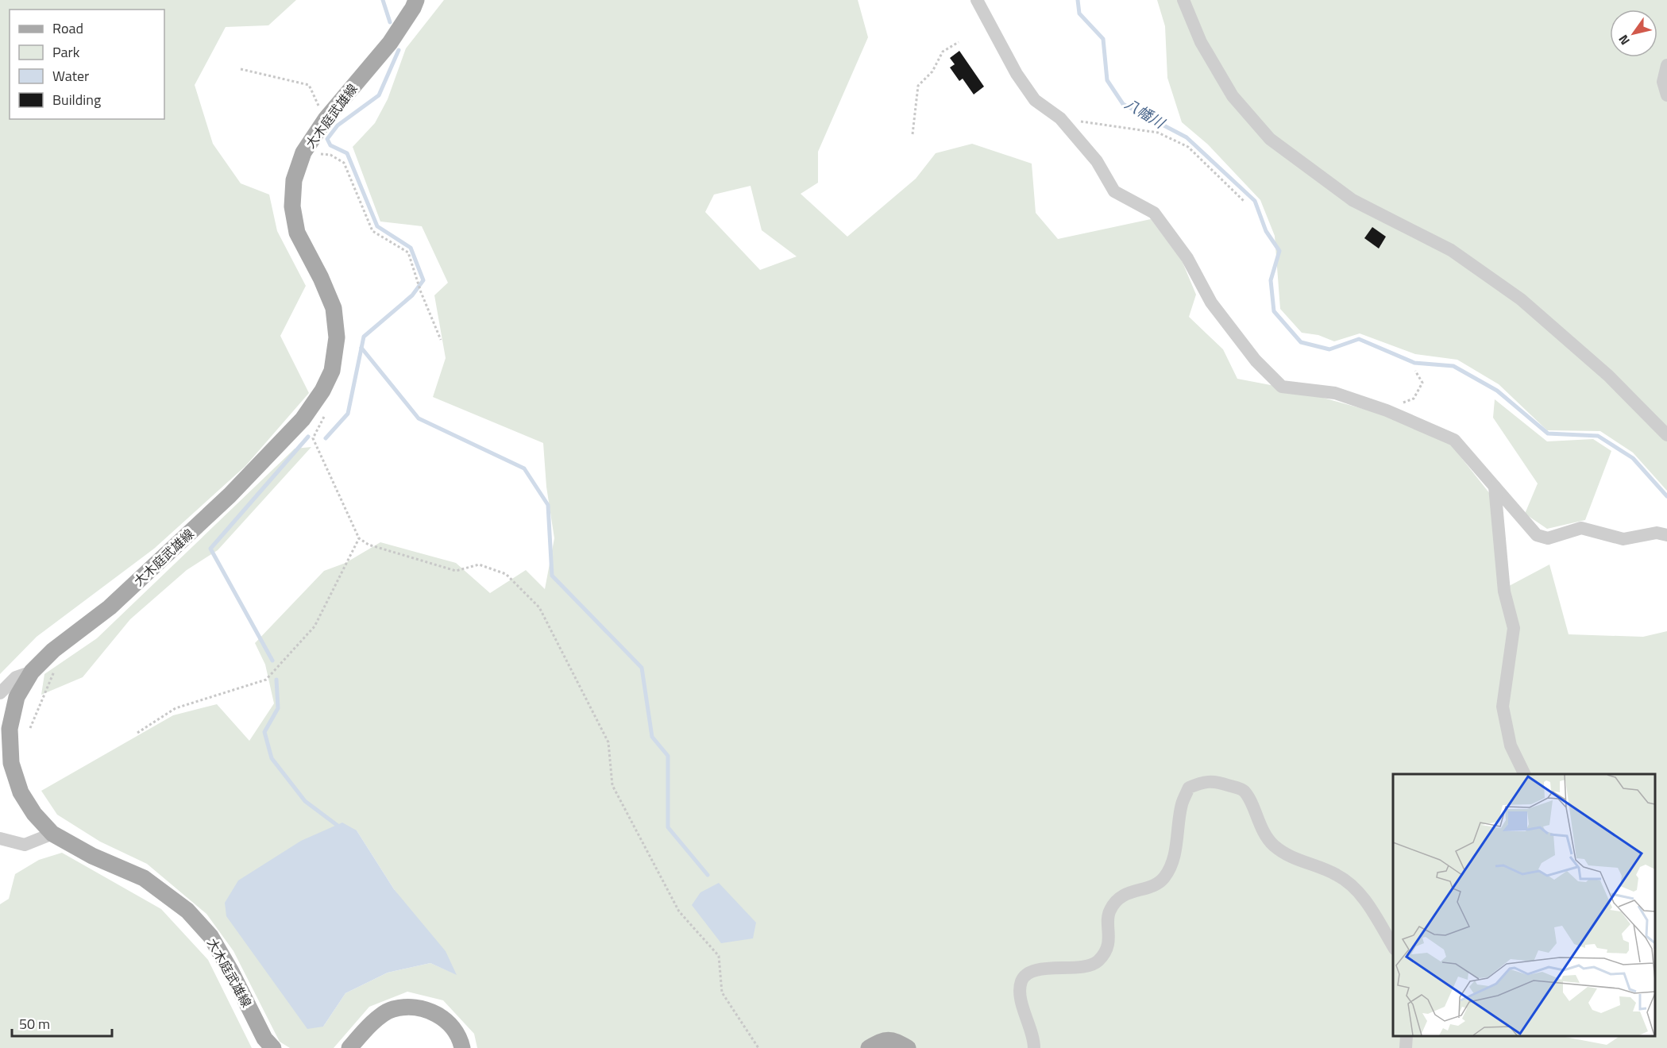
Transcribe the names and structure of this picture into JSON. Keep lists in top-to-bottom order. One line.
{"streets":{"main road":["大木庭武雄線"]},"water":["八幡川"],"legend":["Road","Park","Water","Building"],"scale_bar":"50 m","north":"bottom left"}
